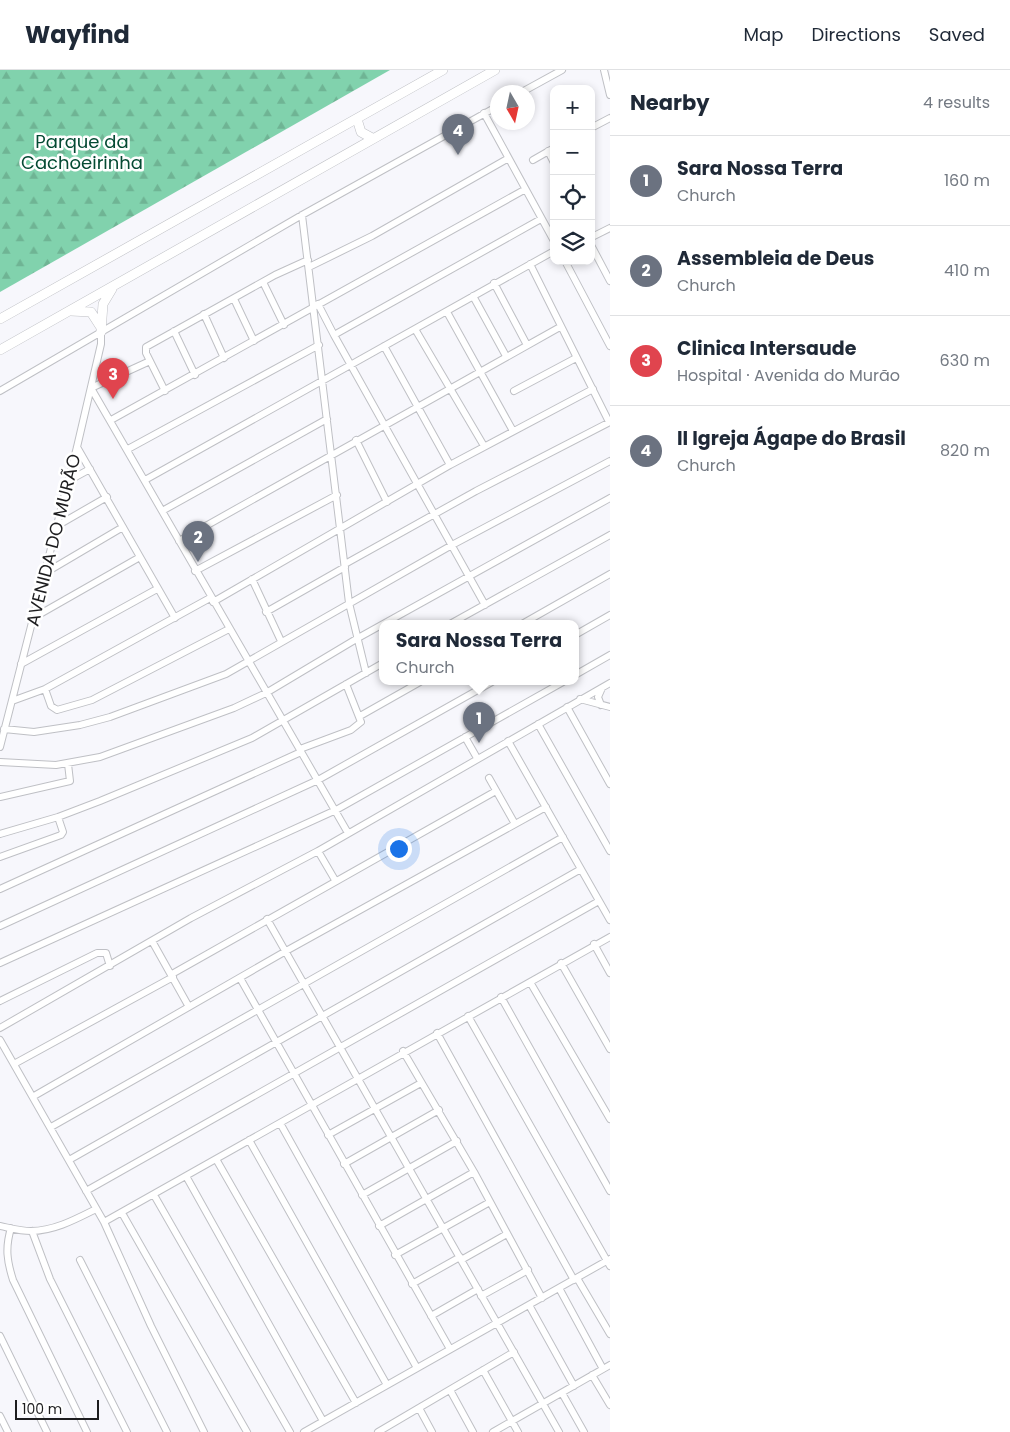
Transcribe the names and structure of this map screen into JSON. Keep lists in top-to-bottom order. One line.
{"streets":{"street":["AVENIDA DO MURÃO"]},"parks":["Parque da Cachoeirinha"],"scale_bar":"100 m","north":"bottom","page":{"header":"Wayfind","nav":["Map","Directions","Saved"],"heading":["Nearby","4 results"],"map_buttons":["+","−"],"pins":["4","3","2","1"],"list":[{"mark":"1","name":"Sara Nossa Terra","note":"Church","value":"160 m"},{"mark":"2","name":"Assembleia de Deus","note":"Church","value":"410 m"},{"mark":"3","name":"Clinica Intersaude","note":"Hospital · Avenida do Murão","value":"630 m"},{"mark":"4","name":"II Igreja Ágape do Brasil","note":"Church","value":"820 m"}],"popup":["Sara Nossa Terra","Church"],"scale":"100 m"}}
